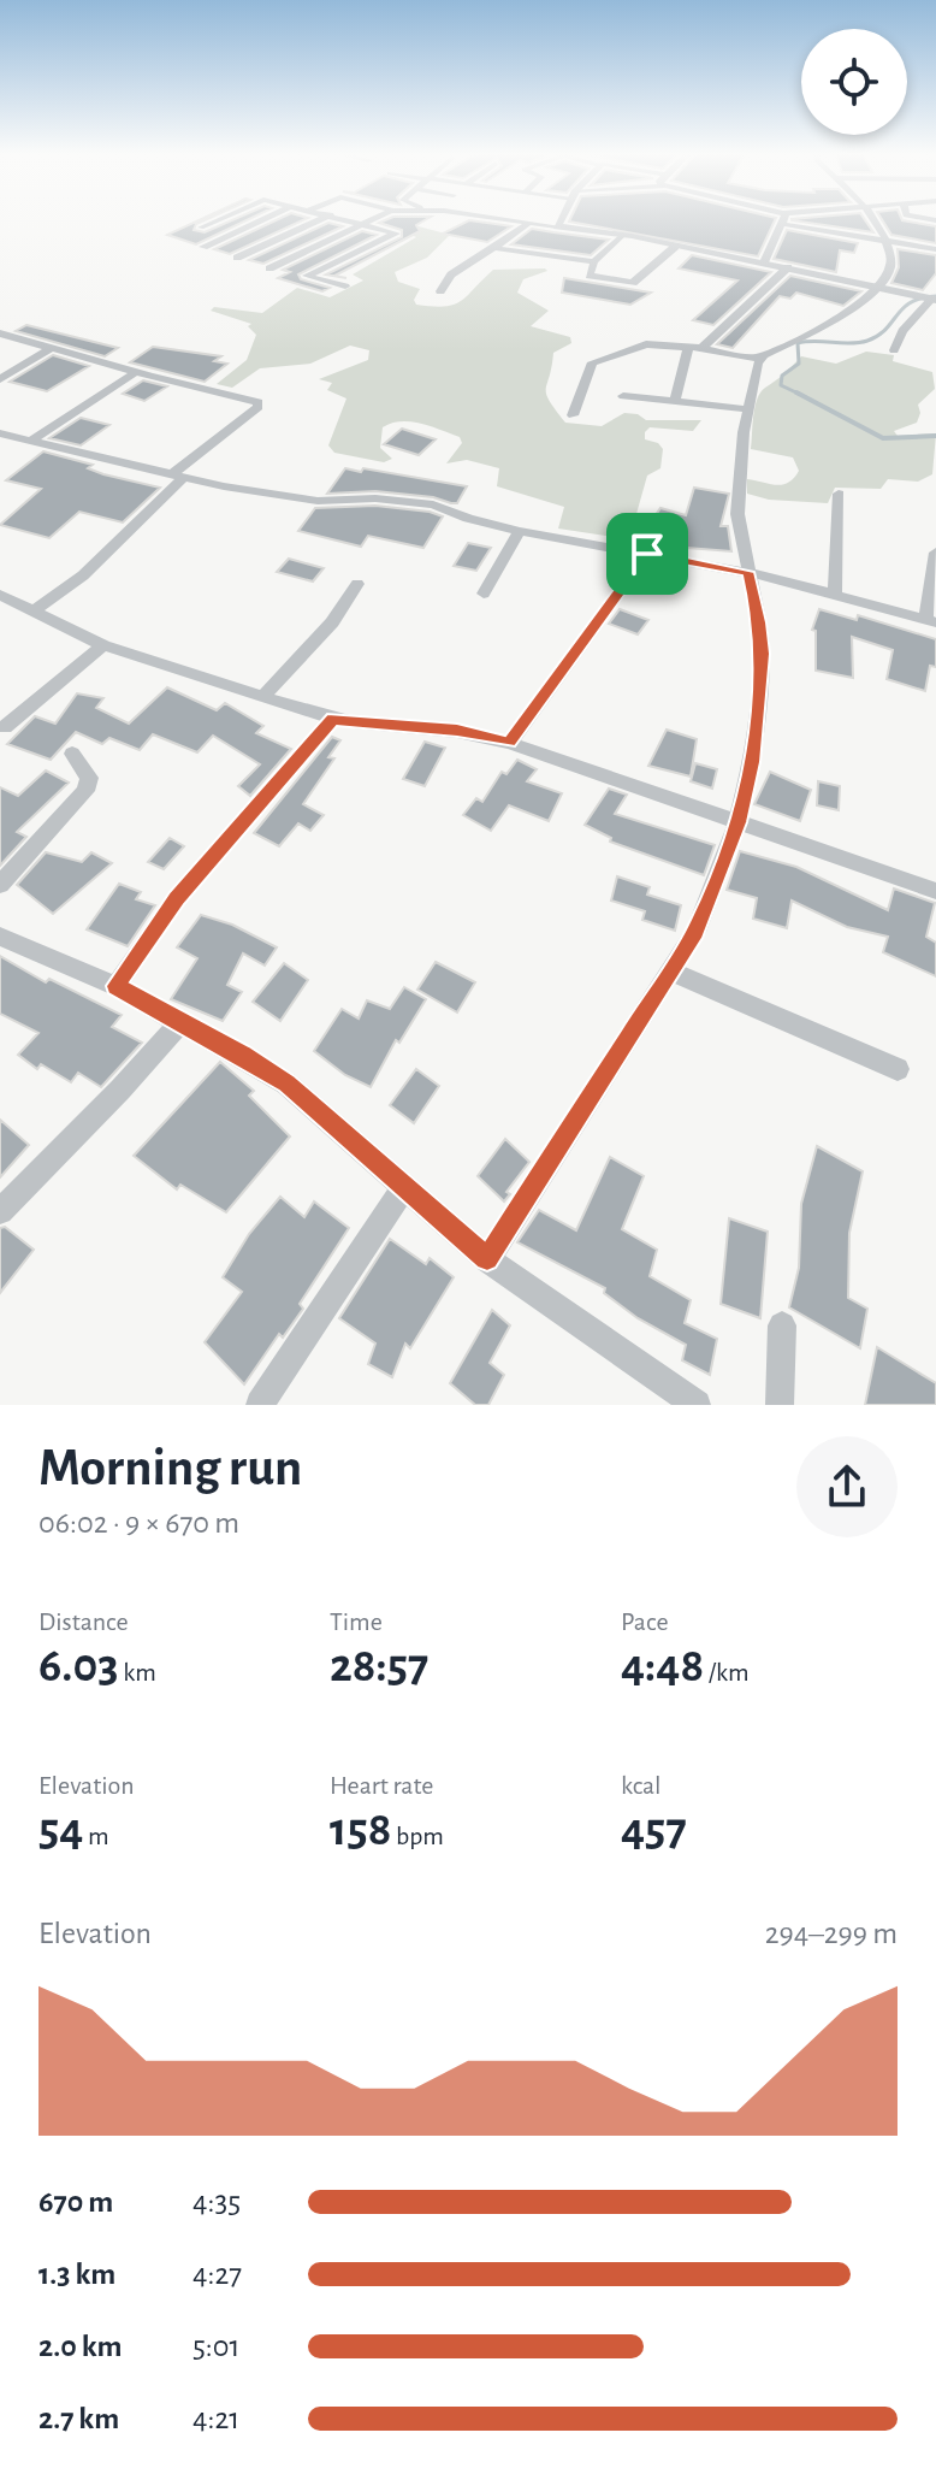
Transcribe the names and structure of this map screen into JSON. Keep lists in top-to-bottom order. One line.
{"page":{"heading":["Morning run","06:02 · 9 × 670 m"],"stats":[["Distance","6.03 km"],["Time","28:57"],["Pace","4:48 /km"],["Elevation","54 m"],["Heart rate","158 bpm"],["kcal","457"]],"chart":["Elevation","294–299 m"],"list":[{"name":"670 m","note":"4:35"},{"name":"1.3 km","note":"4:27"},{"name":"2.0 km","note":"5:01"},{"name":"2.7 km","note":"4:21"}]}}
